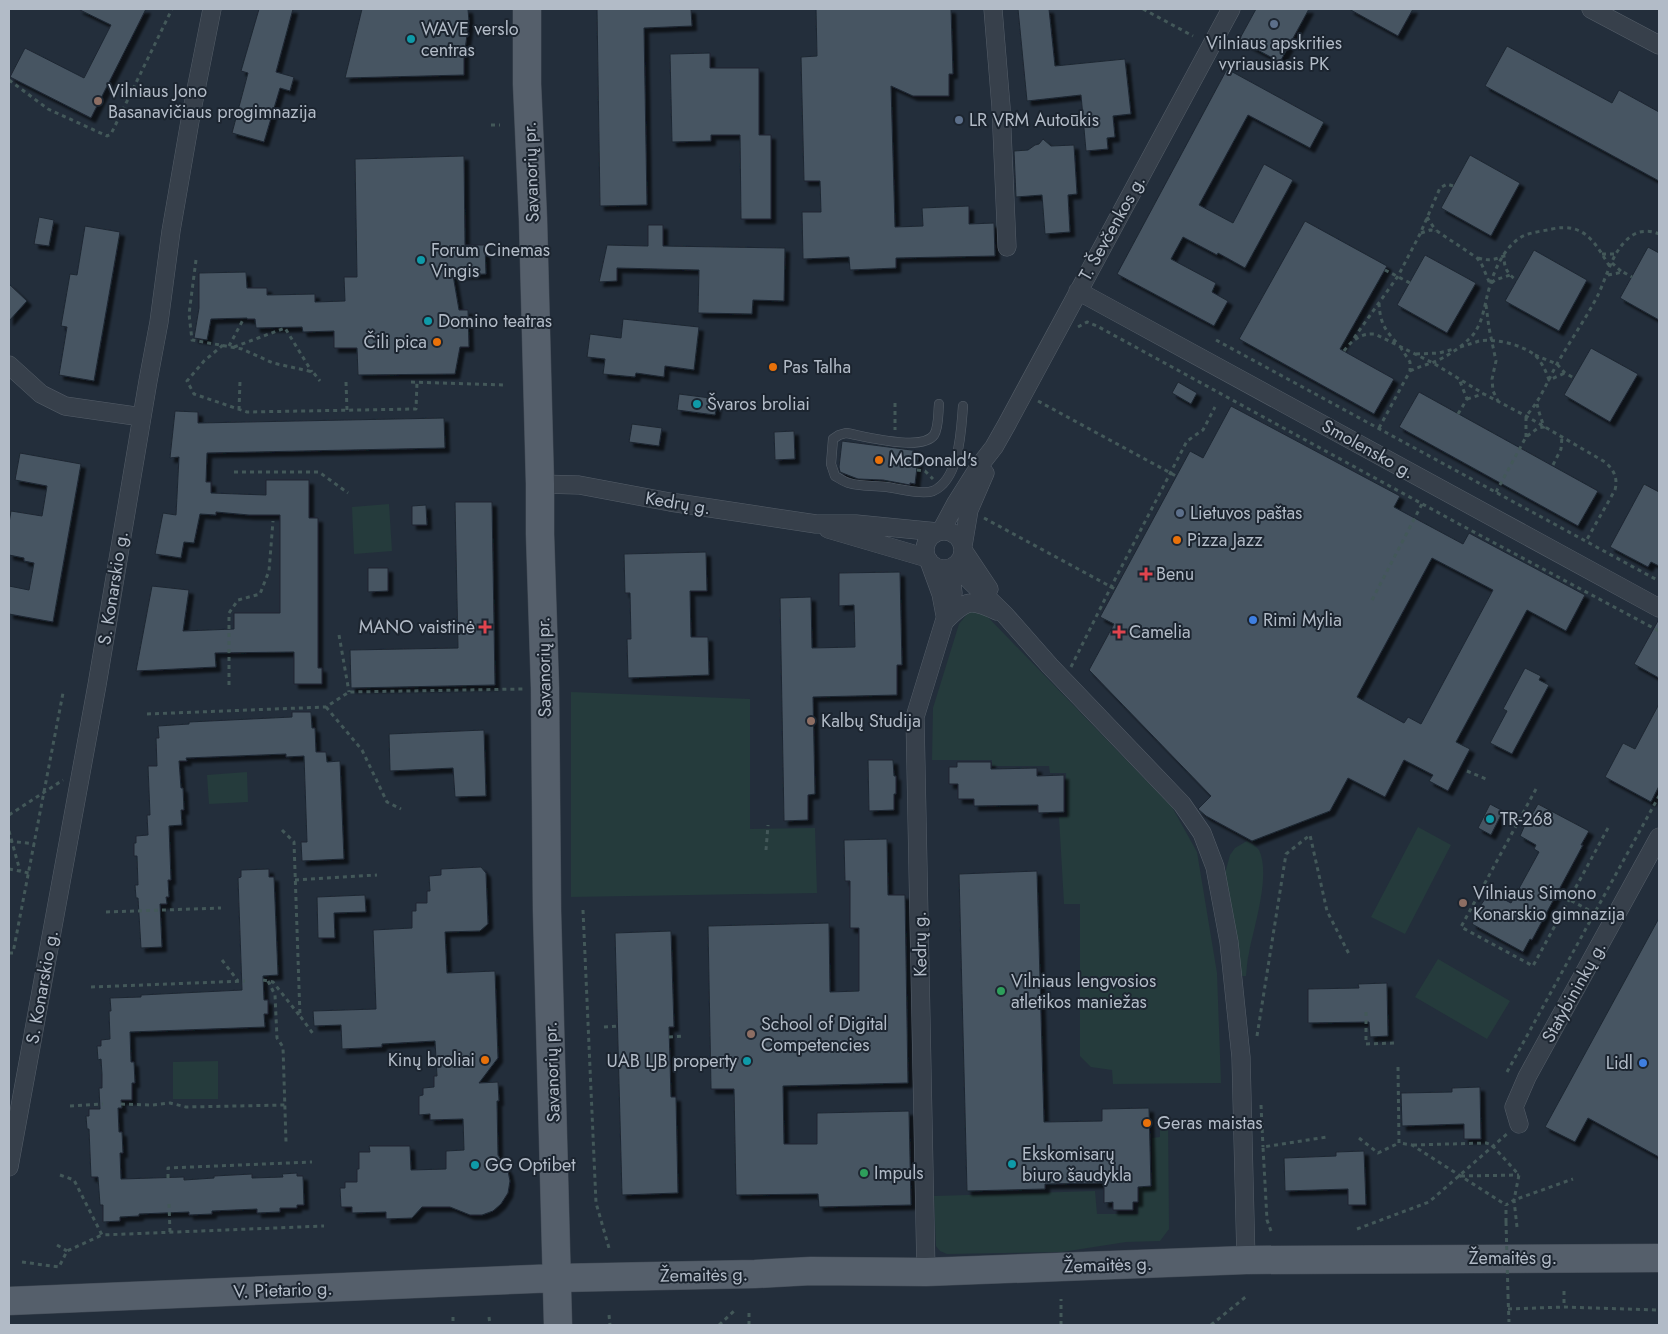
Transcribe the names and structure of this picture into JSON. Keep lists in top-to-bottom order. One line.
{"streets":{"main road":["Savanorių pr.","Žemaitės g.","V. Pietario g."],"street":["T. Ševčenkos g.","Smolensko g.","Kedrų g.","S. Konarskio g.","Statybininkų g."]},"crossings":[["Savanorių pr.","Kedrų g."],["Savanorių pr.","Žemaitės g."],["Savanorių pr.","V. Pietario g."],["T. Ševčenkos g.","Smolensko g."],["T. Ševčenkos g.","Kedrų g."],["Kedrų g.","Žemaitės g."],["Žemaitės g.","V. Pietario g."]],"places":{"other":["Vilniaus apskrities vyriausiasis PK","WAVE verslo centras","Vilniaus Jono Basanavičiaus progimnazija","LR VRM Autoūkis","Forum Cinemas Vingis","Domino teatras","Čili pica","Pas Talha","Švaros broliai","McDonald's","Lietuvos paštas","Pizza Jazz","Rimi Mylia","Kalbų Studija","TR-268","Vilniaus Simono Konarskio gimnazija","Vilniaus lengvosios atletikos maniežas","School of Digital Competencies","Kinų broliai","UAB LJB property","Lidl","Geras maistas","Ekskomisarų biuro šaudykla","GG Optibet","Impuls"],"health":["Benu","MANO vaistinė","Camelia"]}}
